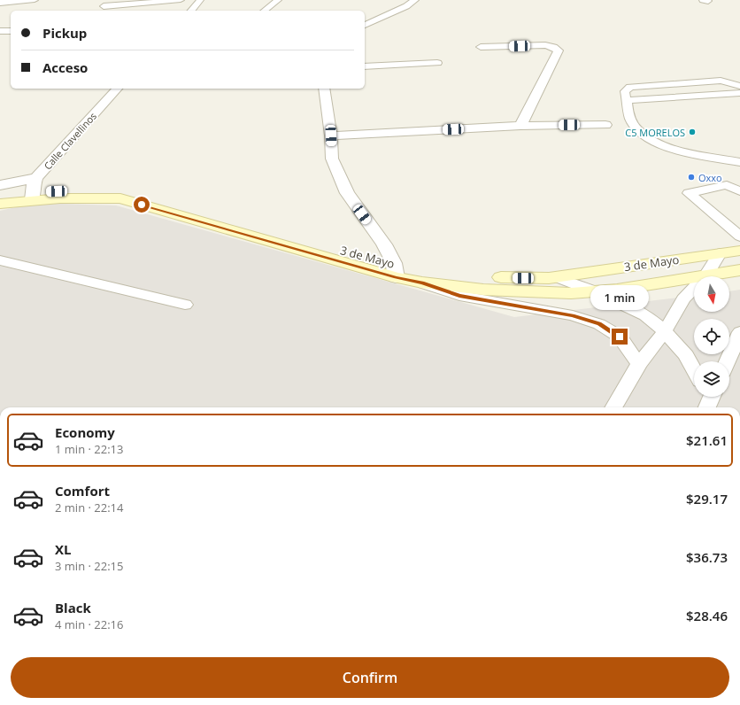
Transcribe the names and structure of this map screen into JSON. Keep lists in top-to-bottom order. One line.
{"streets":{"main road":["3 de Mayo"],"street":["Calle Clavellinos"]},"places":["C5 MORELOS","Oxxo"],"north":"bottom","page":{"banner":["Pickup","Acceso"],"bubble":"1 min","list":[{"name":"Economy","note":"1 min · 22:13","value":"$21.61"},{"name":"Comfort","note":"2 min · 22:14","value":"$29.17"},{"name":"XL","note":"3 min · 22:15","value":"$36.73"},{"name":"Black","note":"4 min · 22:16","value":"$28.46"}],"buttons":"Confirm"}}
